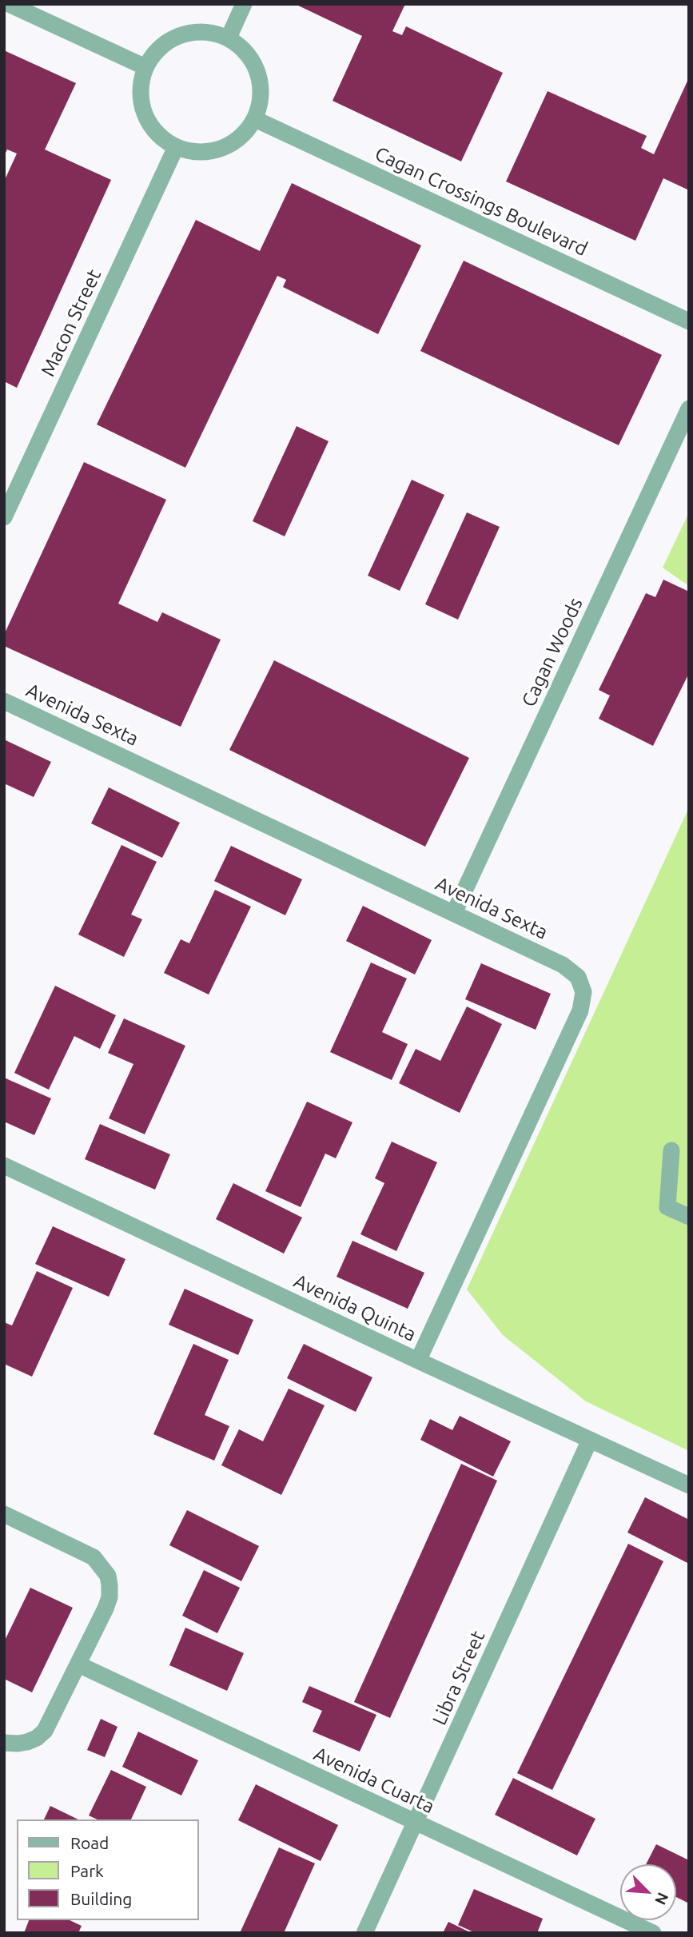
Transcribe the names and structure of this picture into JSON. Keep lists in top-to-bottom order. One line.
{"streets":{"street":["Cagan Crossings Boulevard","Macon Street","Cagan Woods","Avenida Sexta","Avenida Quinta","Libra Street","Avenida Cuarta"]},"crossings":[["Cagan Crossings Boulevard","Macon Street"],["Cagan Woods","Avenida Sexta"],["Avenida Sexta","Avenida Quinta"],["Avenida Quinta","Libra Street"],["Libra Street","Avenida Cuarta"]],"legend":["Road","Park","Building"],"north":"bottom right"}
